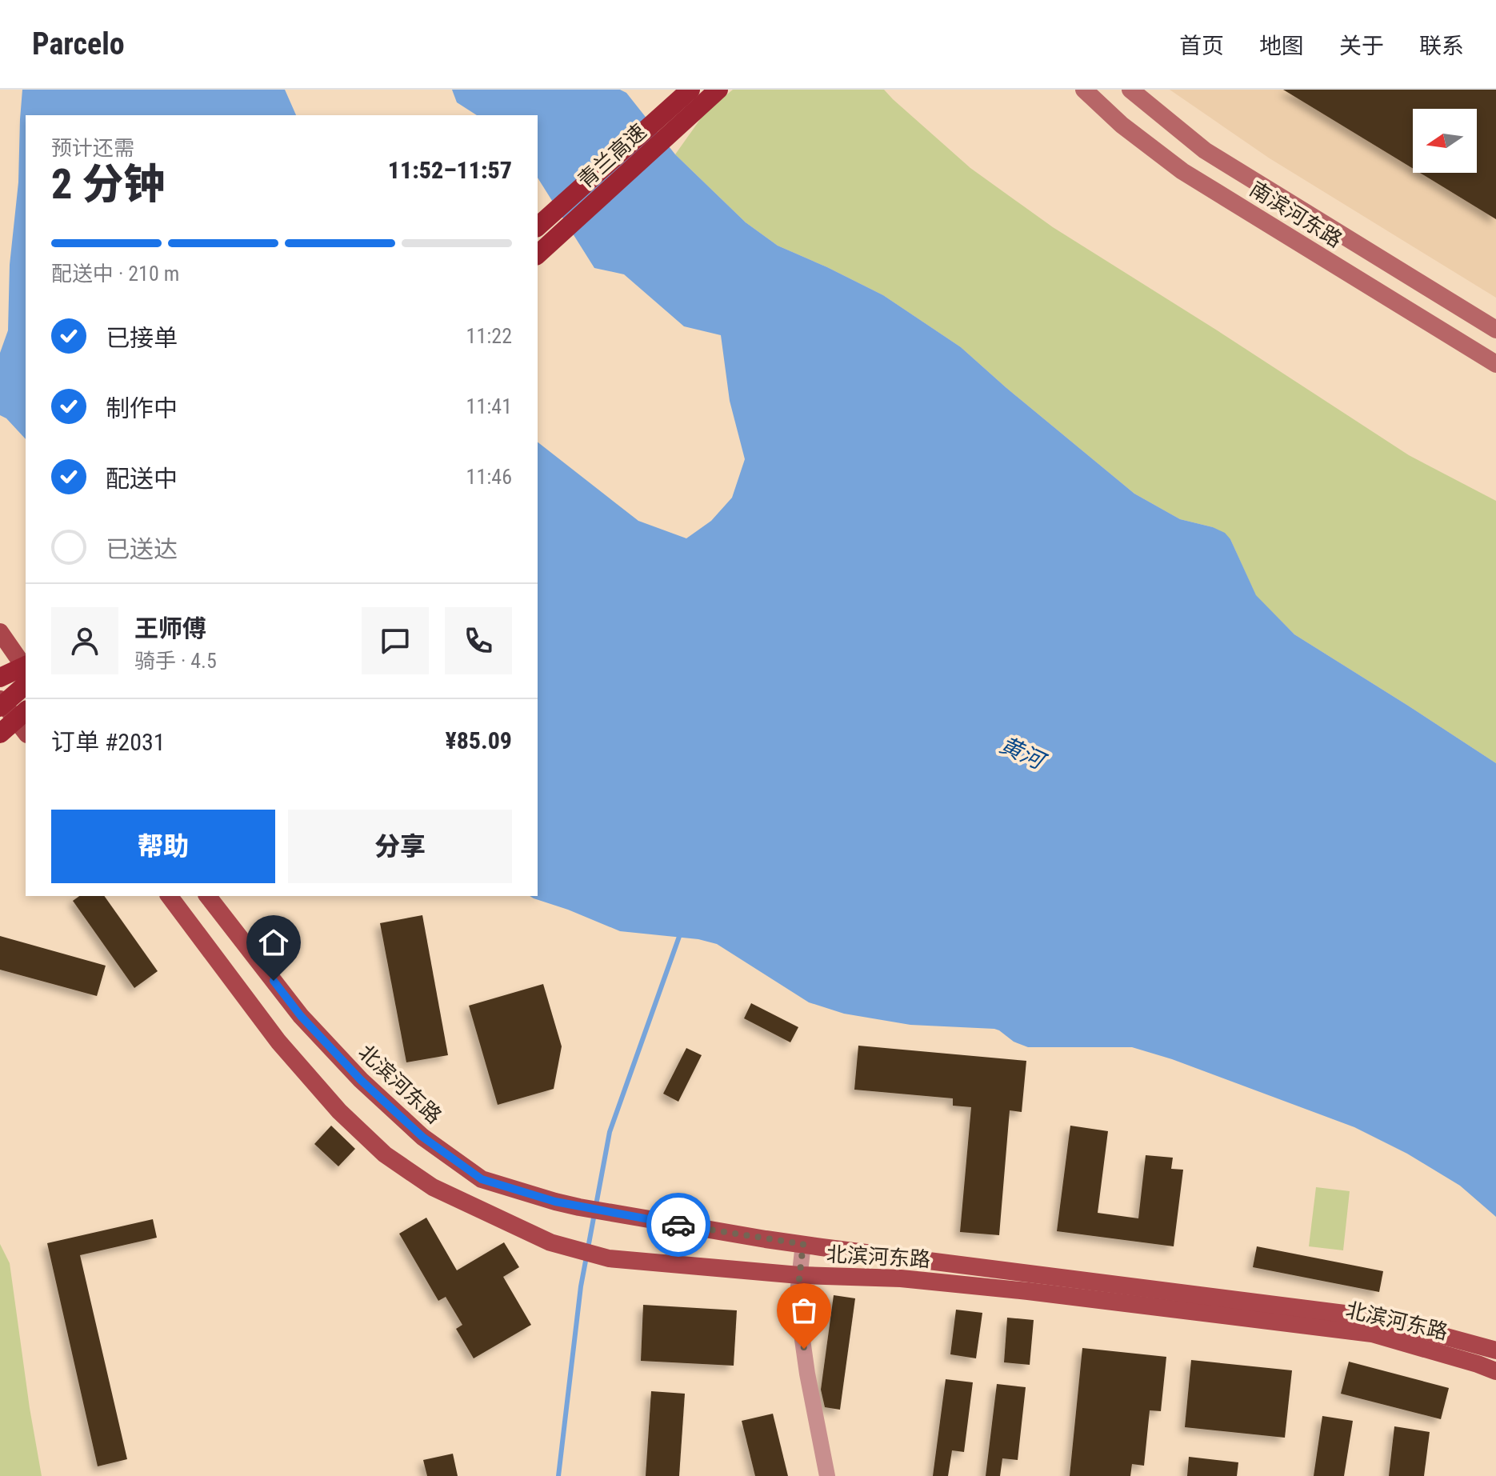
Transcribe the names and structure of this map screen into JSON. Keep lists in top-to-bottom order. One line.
{"streets":{"highway":["青兰高速"],"main road":["南滨河东路","北滨河东路"]},"water":["黄河"],"north":"left","page":{"header":"Parcelo","nav":["首页","地图","关于","联系"],"heading":["2 分钟","预计还需","11:52–11:57"],"panel":["王师傅","骑手 · 4.5","订单 #2031","¥85.09"],"bar":"配送中 · 210 m","list":[["已接单","11:22"],["制作中","11:41"],["配送中","11:46"],"已送达"],"buttons":["帮助","分享"]}}
